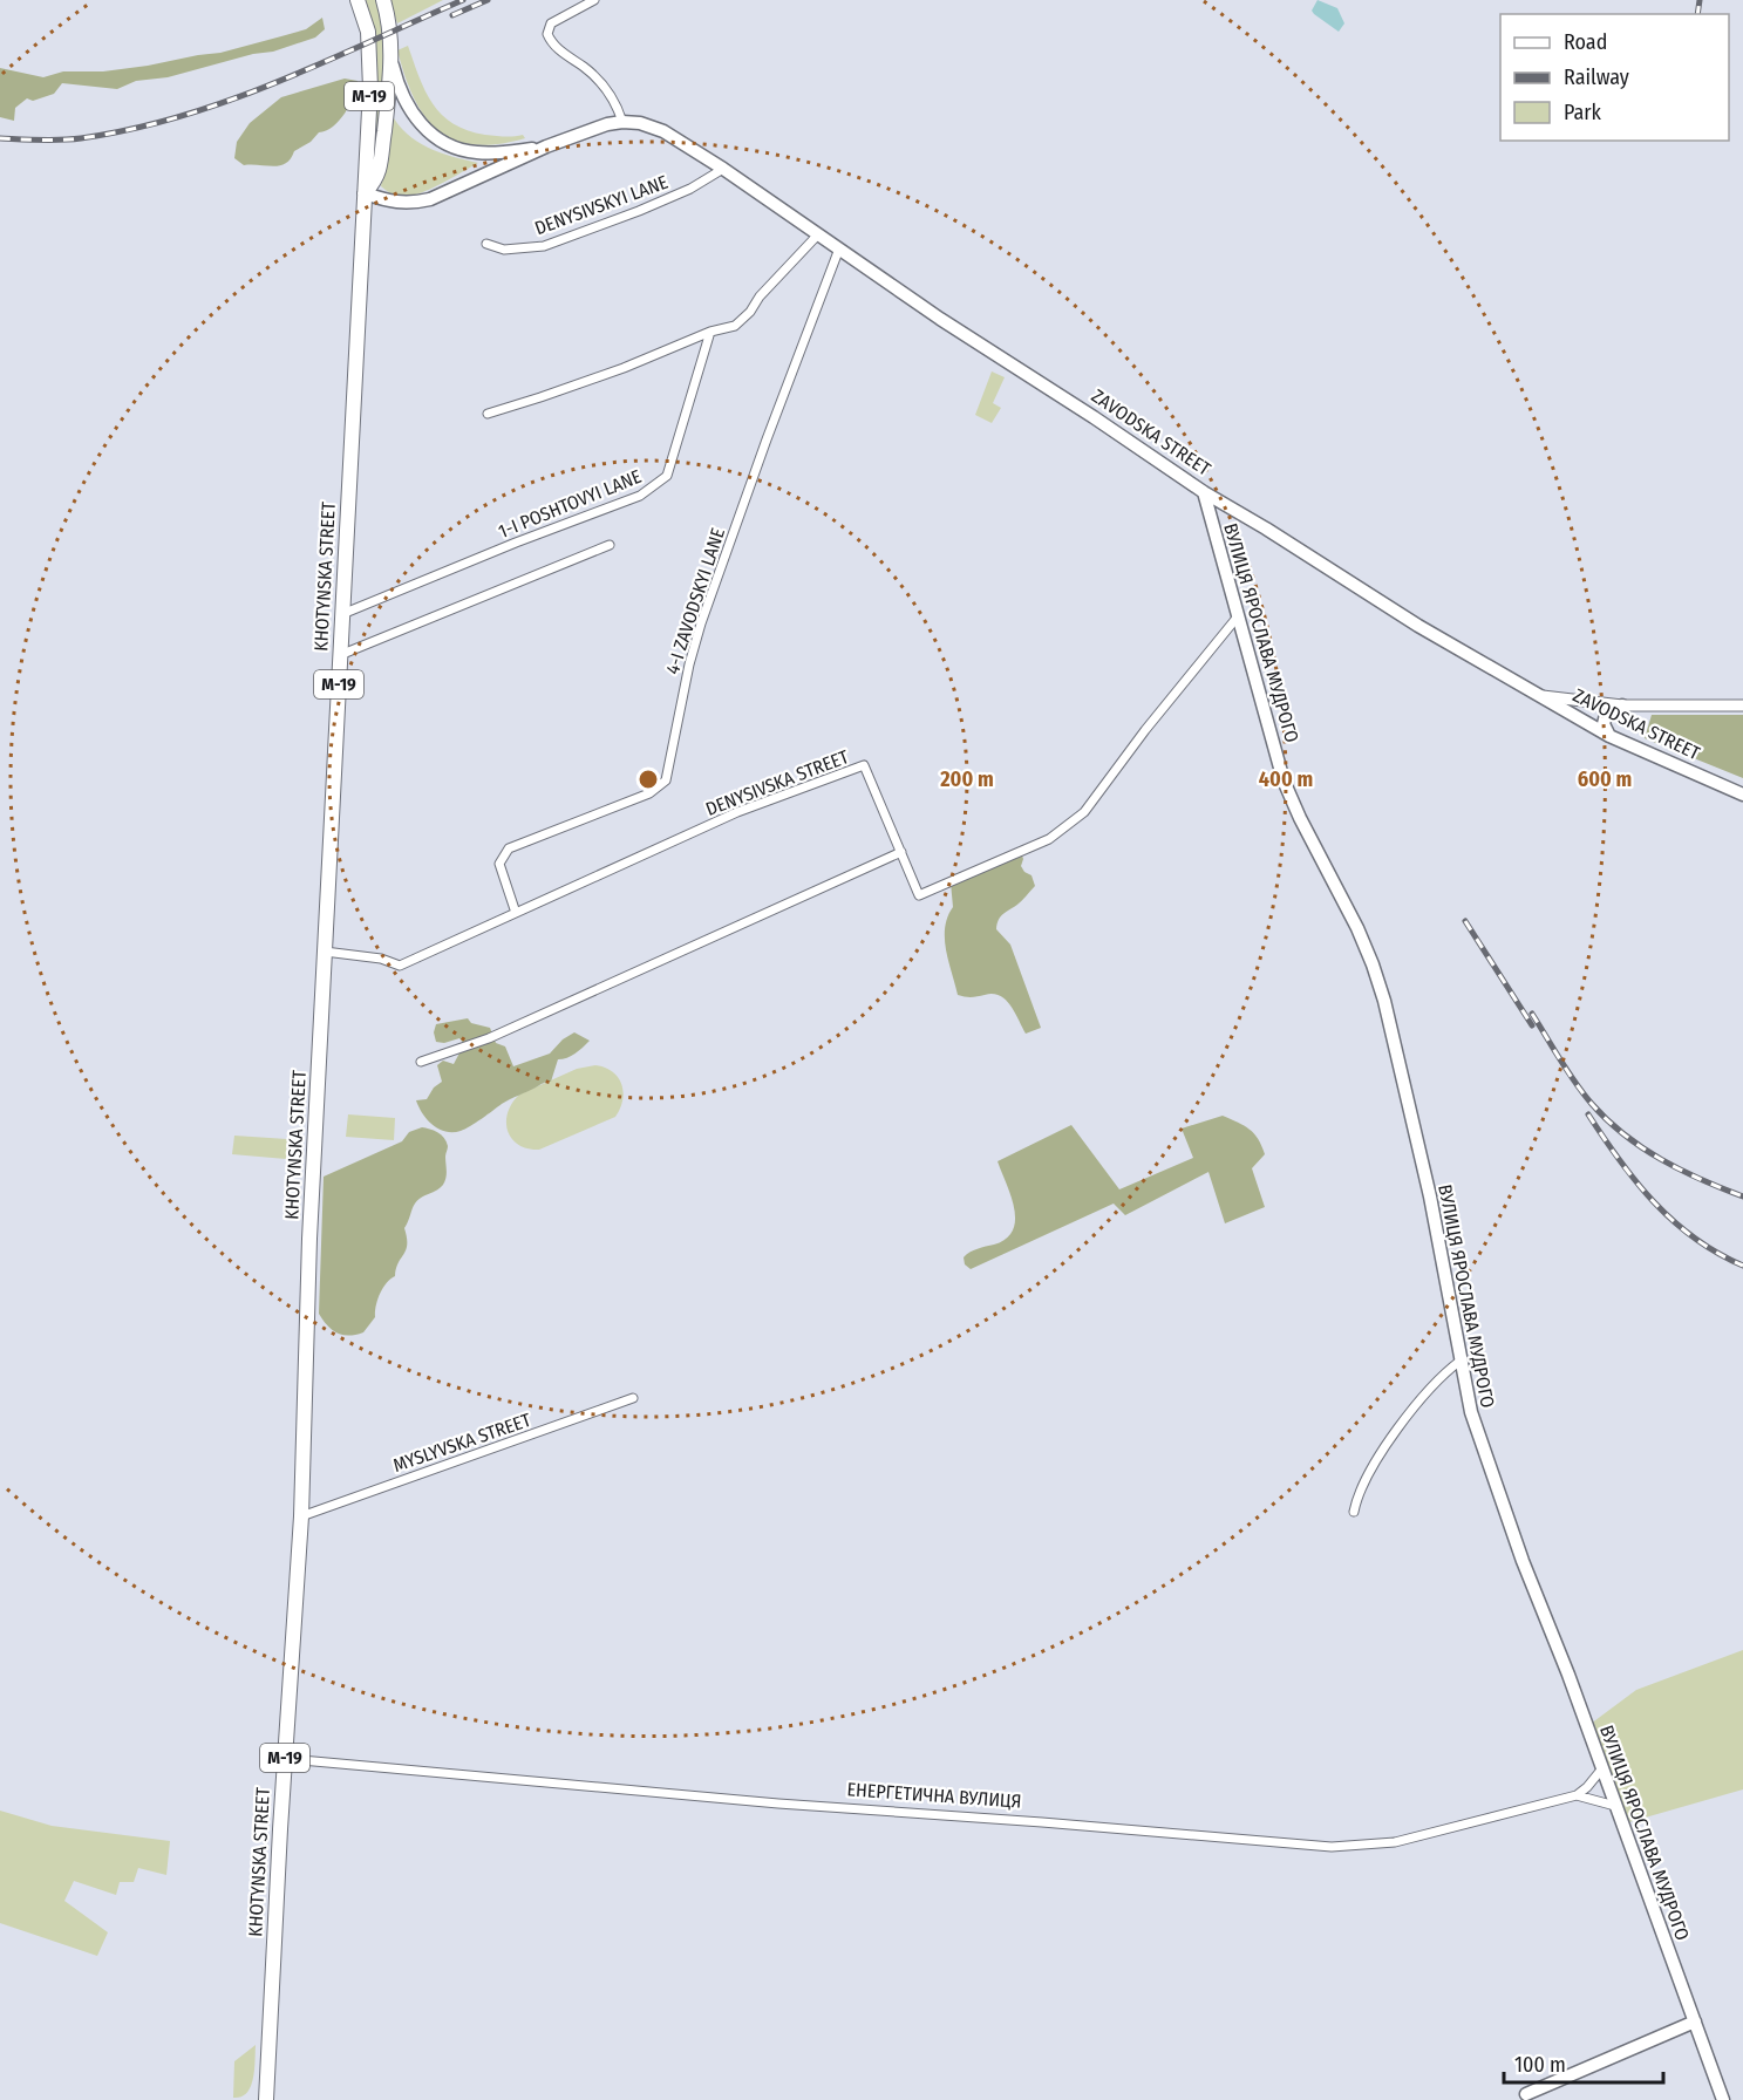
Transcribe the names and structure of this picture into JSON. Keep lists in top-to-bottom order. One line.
{"streets":{"highway":["М-19","ZAVODSKA STREET","KHOTYNSKA STREET","ЕНЕРГЕТИЧНА ВУЛИЦЯ"],"main road":["ВУЛИЦЯ ЯРОСЛАВА МУДРОГО"],"street":["DENYSIVSKYI LANE","1-I POSHTOVYI LANE","4-I ZAVODSKYI LANE","DENYSIVSKA STREET","MYSLYVSKA STREET"]},"crossings":[["DENYSIVSKYI LANE","ZAVODSKA STREET"],["ZAVODSKA STREET","KHOTYNSKA STREET"],["ZAVODSKA STREET","4-I ZAVODSKYI LANE"],["ZAVODSKA STREET","ВУЛИЦЯ ЯРОСЛАВА МУДРОГО"],["1-I POSHTOVYI LANE","KHOTYNSKA STREET"],["KHOTYNSKA STREET","DENYSIVSKA STREET"],["KHOTYNSKA STREET","MYSLYVSKA STREET"],["KHOTYNSKA STREET","ЕНЕРГЕТИЧНА ВУЛИЦЯ"],["4-I ZAVODSKYI LANE","DENYSIVSKA STREET"],["ВУЛИЦЯ ЯРОСЛАВА МУДРОГО","DENYSIVSKA STREET"],["ВУЛИЦЯ ЯРОСЛАВА МУДРОГО","ЕНЕРГЕТИЧНА ВУЛИЦЯ"]],"legend":["Road","Railway","Park"],"scale_bar":"100 m","rings":["200 m","400 m","600 m"]}
